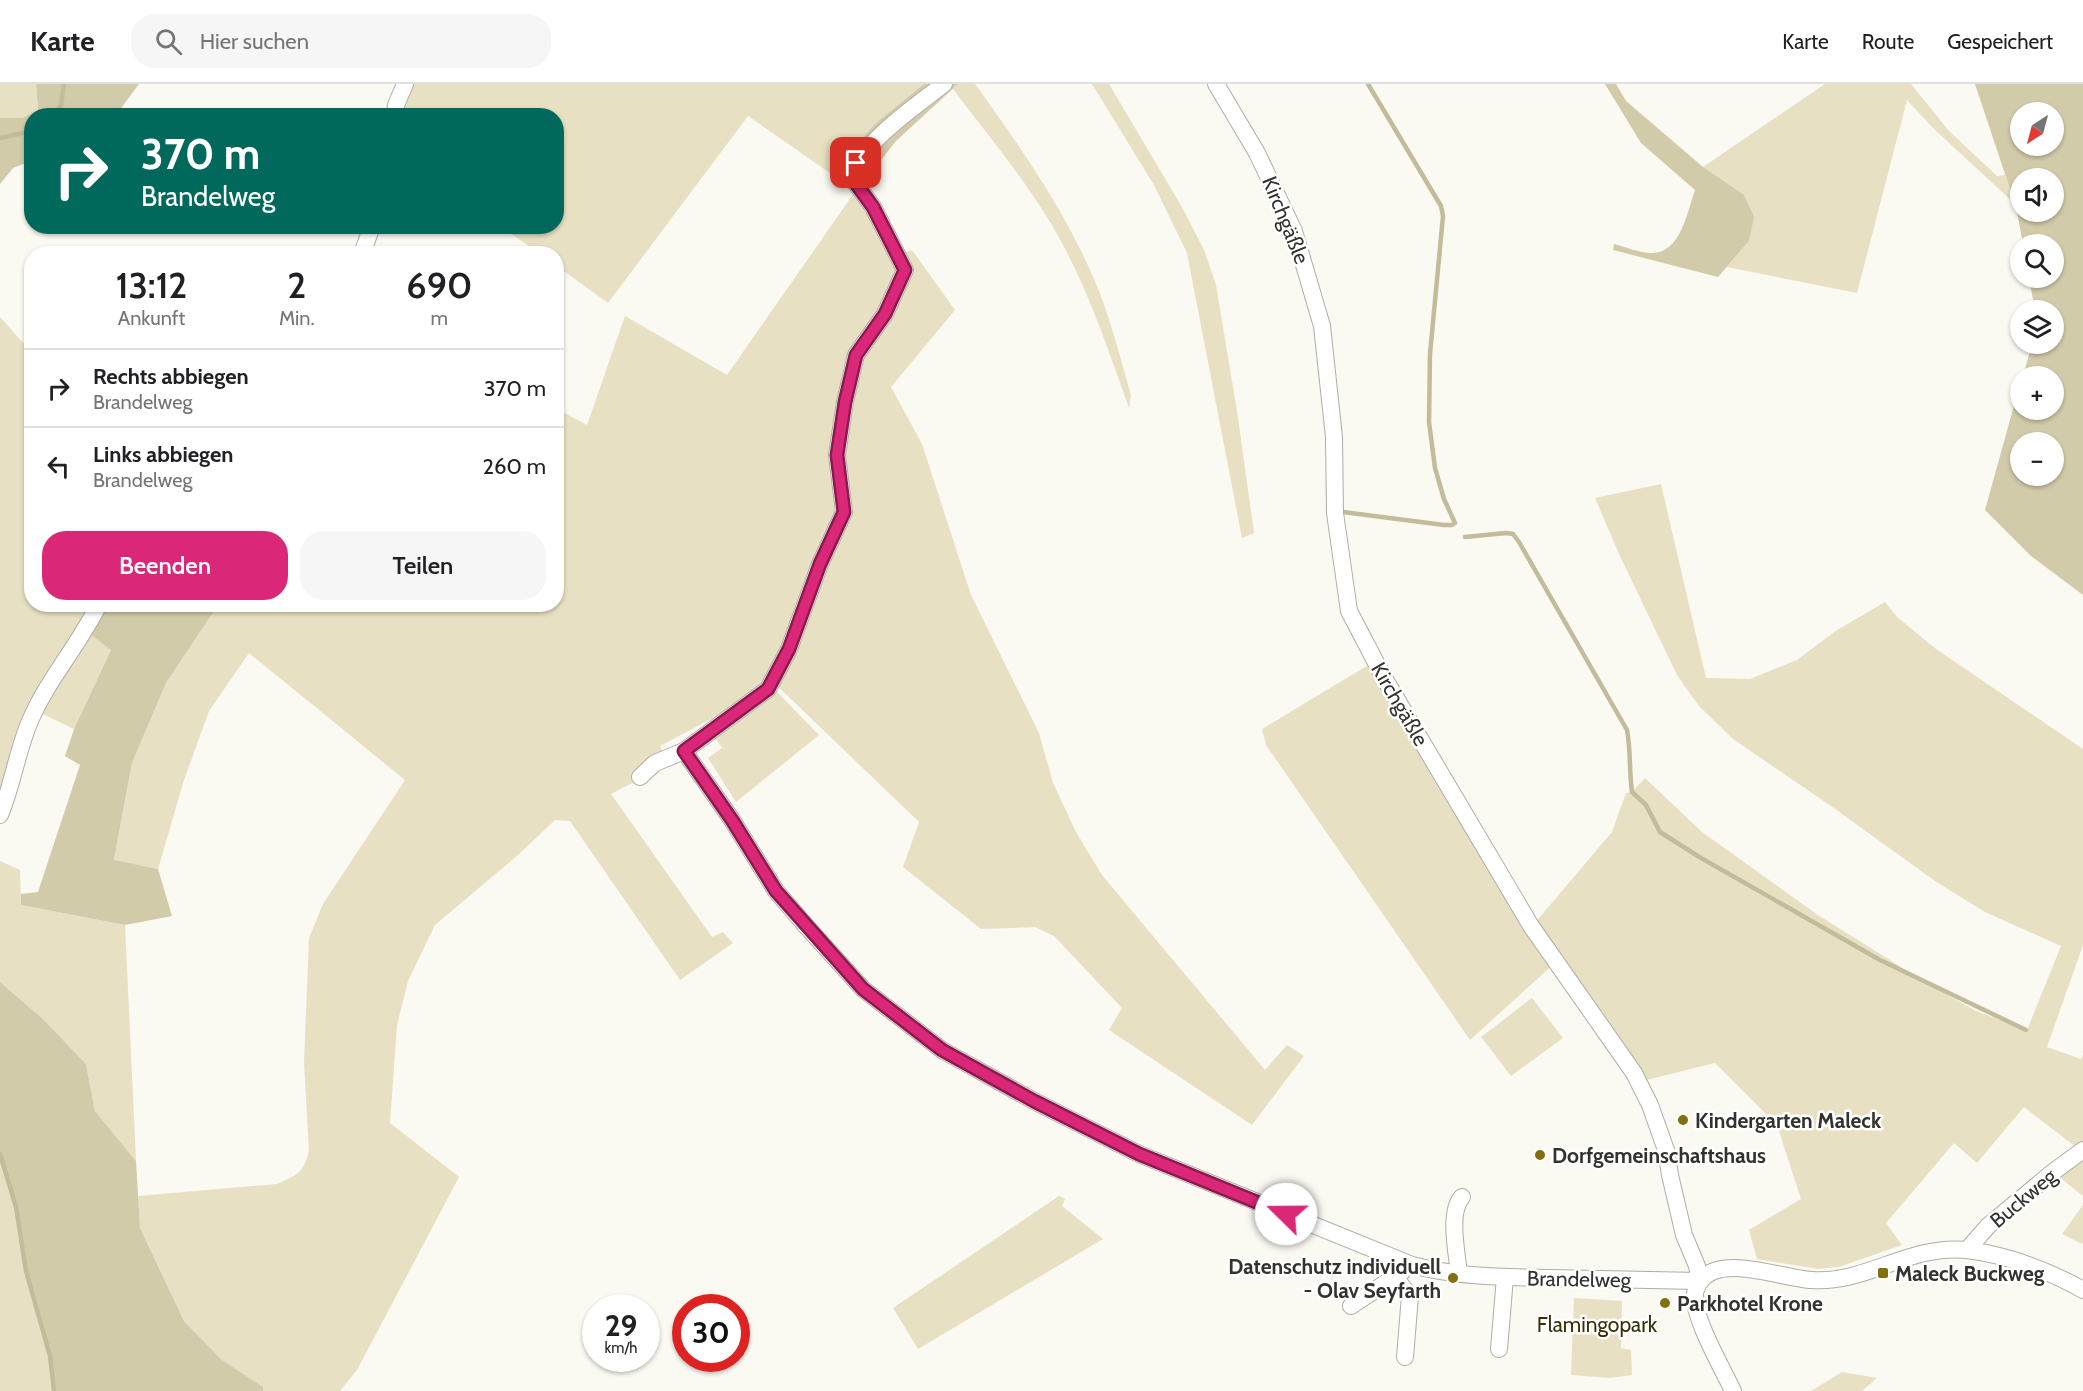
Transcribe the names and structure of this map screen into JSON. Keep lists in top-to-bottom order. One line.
{"streets":{"street":["Kirchgäßle","Buckweg","Brandelweg"]},"crossings":[["Kirchgäßle","Brandelweg"]],"parks":["Flamingopark"],"places":{"other":["Kindergarten Maleck","Dorfgemeinschaftshaus","Datenschutz individuell - Olav Seyfarth","Parkhotel Krone"],"transit":["Maleck Buckweg"]},"north":"bottom left","page":{"header":"Karte","search":"Hier suchen","nav":["Karte","Route","Gespeichert"],"map_buttons":["+","−"],"turn":["370 m","Brandelweg"],"eta":["13:12","Ankunft","2","Min.","690","m"],"list":[{"name":"Rechts abbiegen","note":"Brandelweg","value":"370 m"},{"name":"Links abbiegen","note":"Brandelweg","value":"260 m"}],"buttons":["Beenden","Teilen"],"speed":"29 km/h","limit":"30"}}
